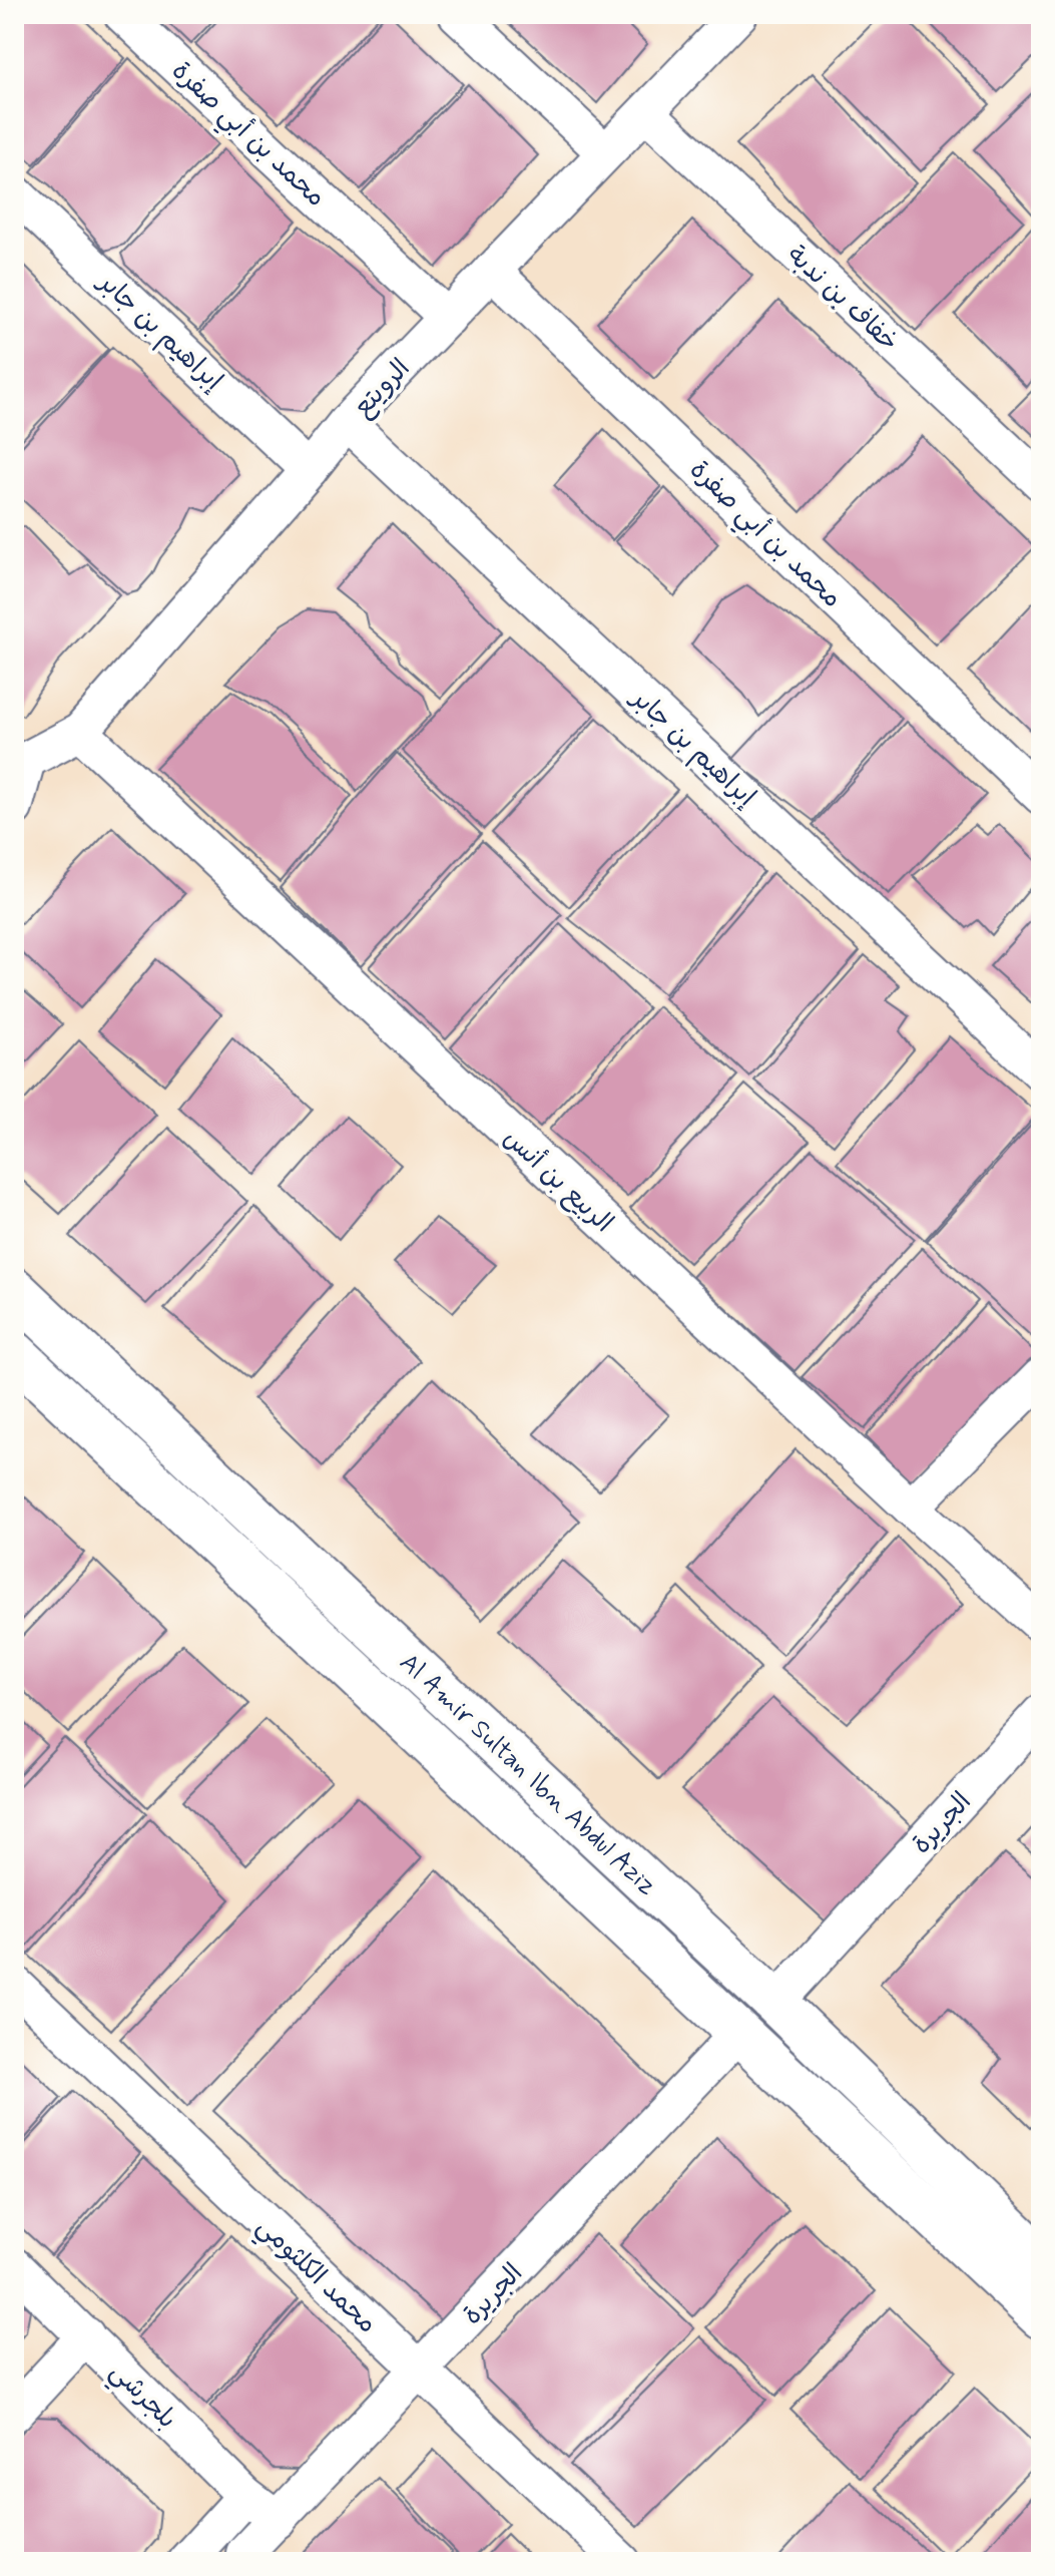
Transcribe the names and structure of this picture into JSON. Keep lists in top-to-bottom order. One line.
{"streets":{"street":["محمد بن أبي صفرة","خفاف بن ندبة","إبراهيم بن جابر","الرويتع","الربيع بن أنس","Al Amir Sultan Ibn Abdul Aziz","الجريرة","محمد الكلثومي","بلجرشي"]},"crossings":[["محمد بن أبي صفرة","الرويتع"],["خفاف بن ندبة","الرويتع"],["إبراهيم بن جابر","الرويتع"],["الرويتع","الربيع بن أنس"],["Al Amir Sultan Ibn Abdul Aziz","الجريرة"],["الجريرة","محمد الكلثومي"],["الجريرة","بلجرشي"]]}
